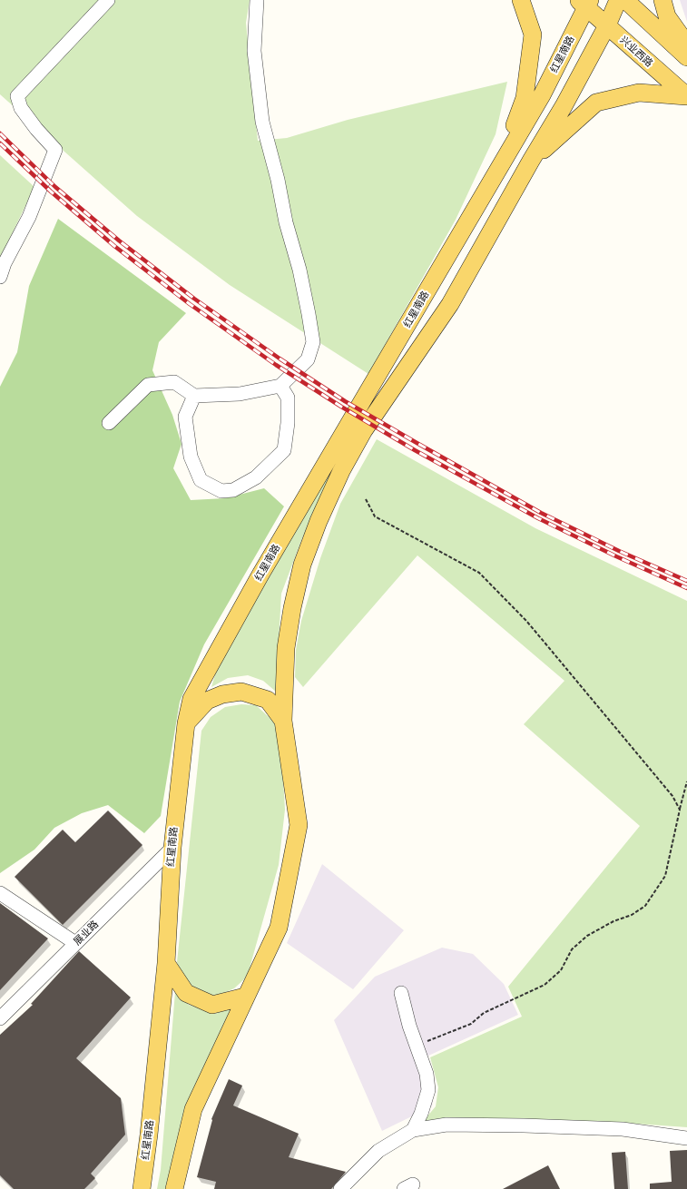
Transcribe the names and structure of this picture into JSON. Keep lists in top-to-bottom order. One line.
{"streets":{"main road":["兴业西路","红星南路"],"street":["展业路"]},"crossings":[["兴业西路","红星南路"],["红星南路","展业路"]]}
